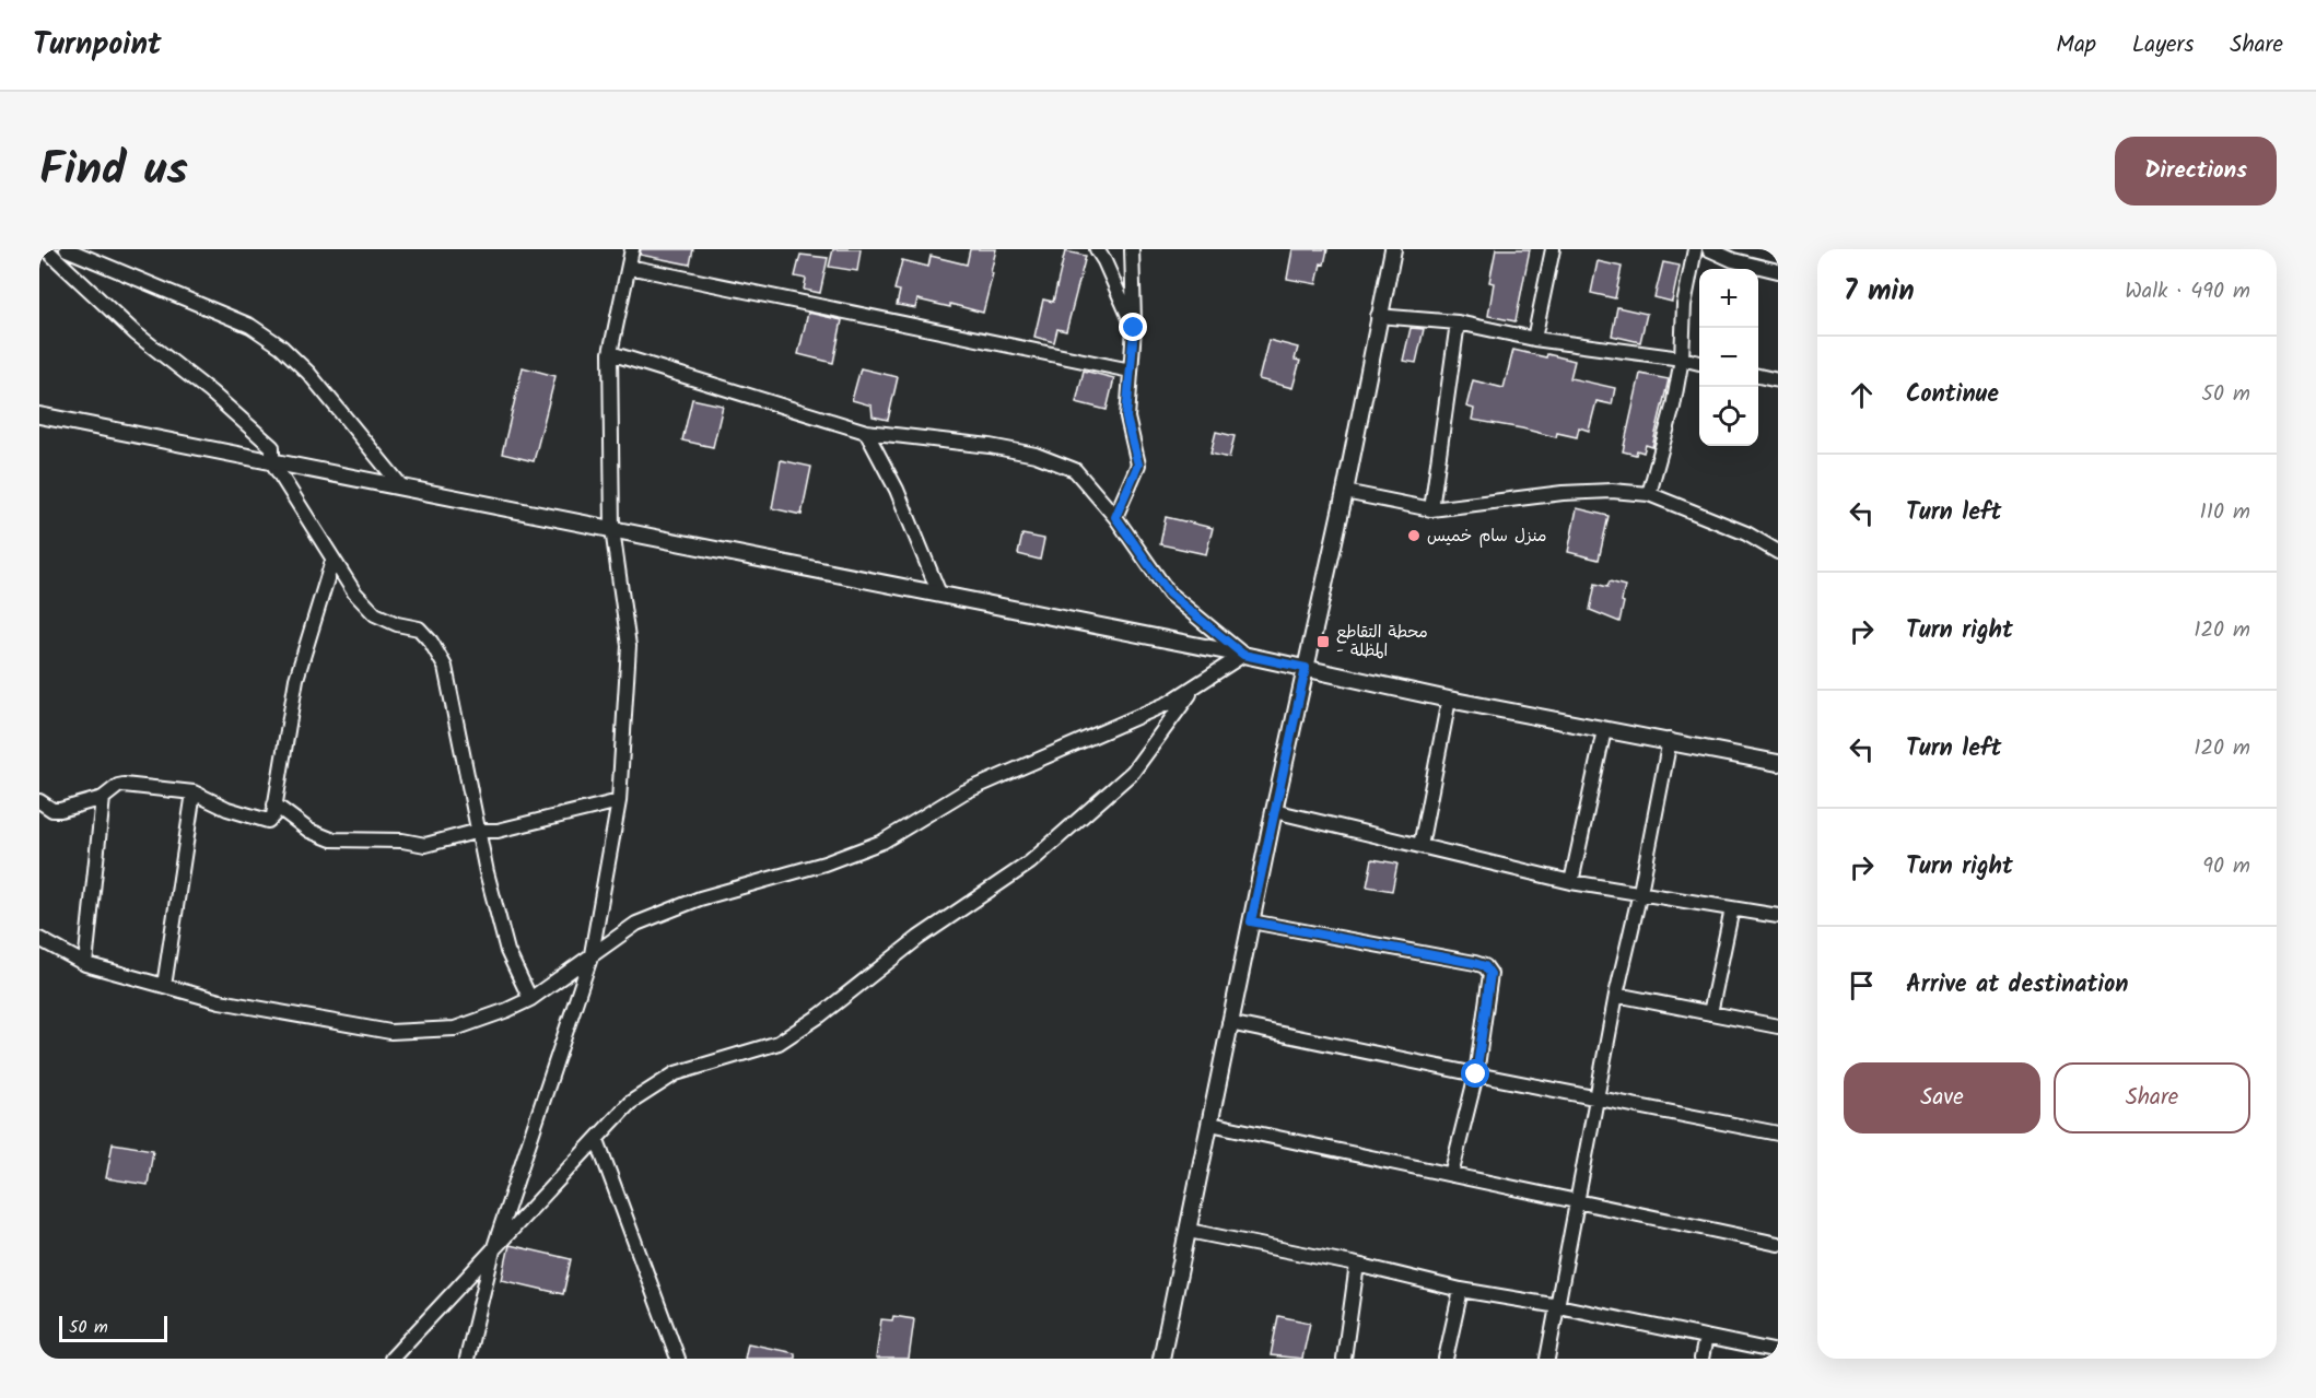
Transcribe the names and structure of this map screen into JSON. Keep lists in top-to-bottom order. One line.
{"places":{"other":["منزل سام خميس"],"transit":["محطة التقاطع - المظلة"]},"scale_bar":"50 m","page":{"header":"Turnpoint","nav":["Map","Layers","Share"],"title":"Find us","buttons":["Directions",["Save","Share"]],"heading":["7 min","Walk · 490 m"],"map_buttons":["+","−"],"list":[["Continue","50 m"],["Turn left","110 m"],["Turn right","120 m"],["Turn left","120 m"],["Turn right","90 m"],"Arrive at destination"],"scale":"50 m"}}
